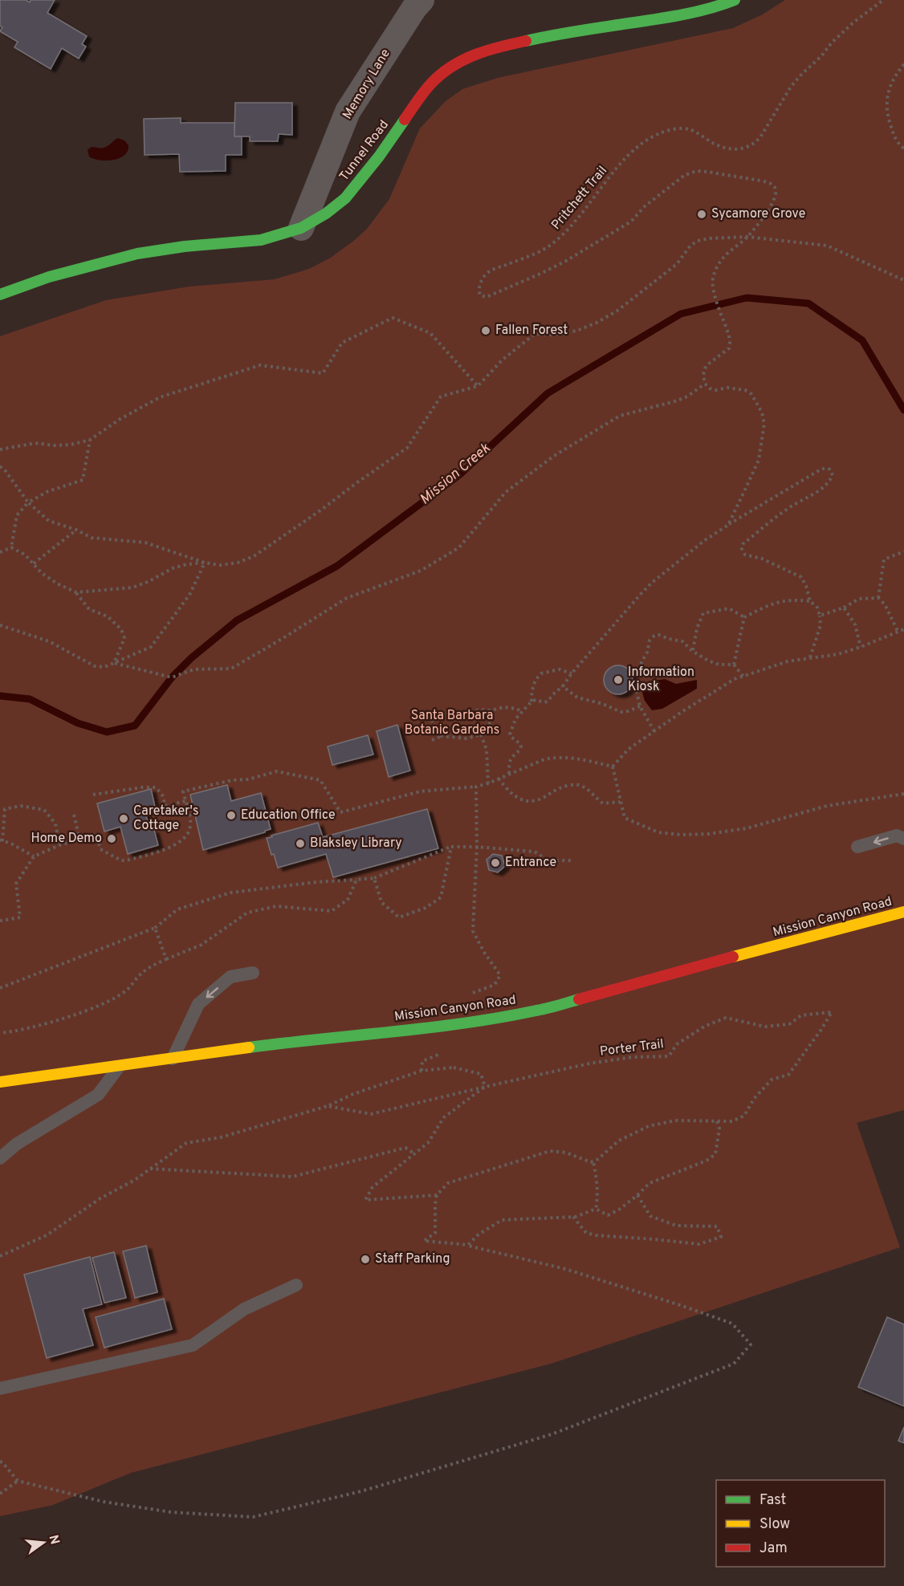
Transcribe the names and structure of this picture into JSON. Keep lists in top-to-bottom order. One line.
{"streets":{"street":["Memory Lane","Tunnel Road","Mission Canyon Road"],"path":["Pritchett Trail","Porter Trail"]},"crossings":[["Memory Lane","Tunnel Road"]],"water":["Mission Creek"],"parks":["Santa Barbara Botanic Gardens"],"places":["Sycamore Grove","Fallen Forest","Information Kiosk","Education Office","Caretaker's Cottage","Home Demo","Blaksley Library","Entrance","Staff Parking"],"legend":["Fast","Slow","Jam"],"north":"right"}
